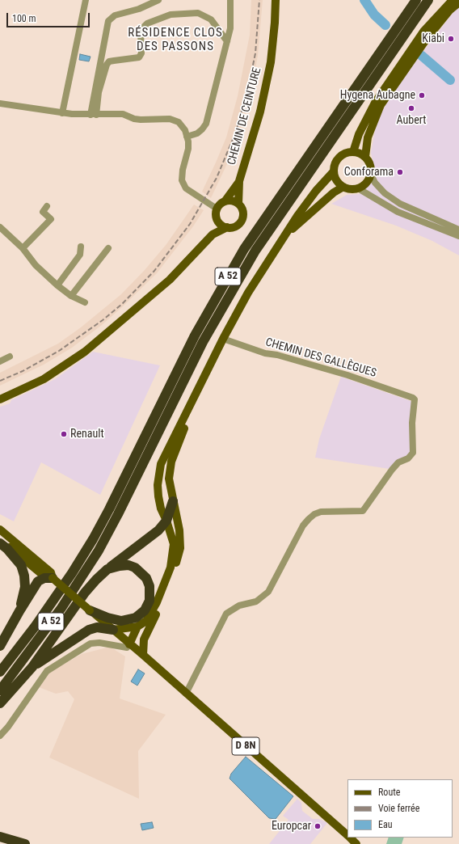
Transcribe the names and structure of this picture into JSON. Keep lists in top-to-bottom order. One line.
{"streets":{"highway":["A 52"],"main road":["CHEMIN DE CEINTURE","D 8N"],"street":["CHEMIN DES GALLÈGUES"]},"crossings":[["CHEMIN DES GALLÈGUES","D 8N"]],"districts":["RÉSIDENCE CLOS DES PASSONS"],"places":["Kiabi","Hygena Aubagne","Aubert","Conforama","Renault","Europcar"],"legend":["Route","Voie ferrée","Eau"],"scale_bar":"100 m"}
